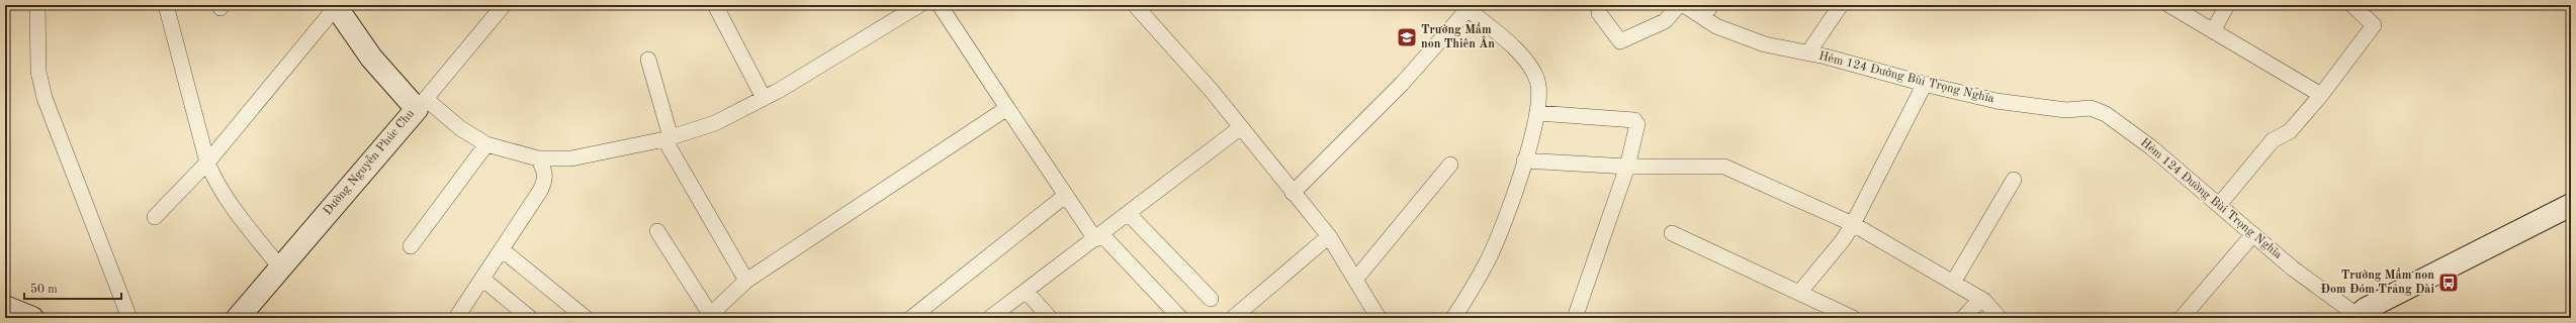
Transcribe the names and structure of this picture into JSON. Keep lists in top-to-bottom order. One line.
{"streets":{"street":["Hẻm 124 Đường Bùi Trọng Nghĩa","Đường Nguyễn Phúc Chu"]},"places":{"school or university":["Trường Mầm non Thiên Ân"],"bus stop":["Trường Mầm non Đom Đóm Trảng Dài"]},"scale_bar":"50 m"}
